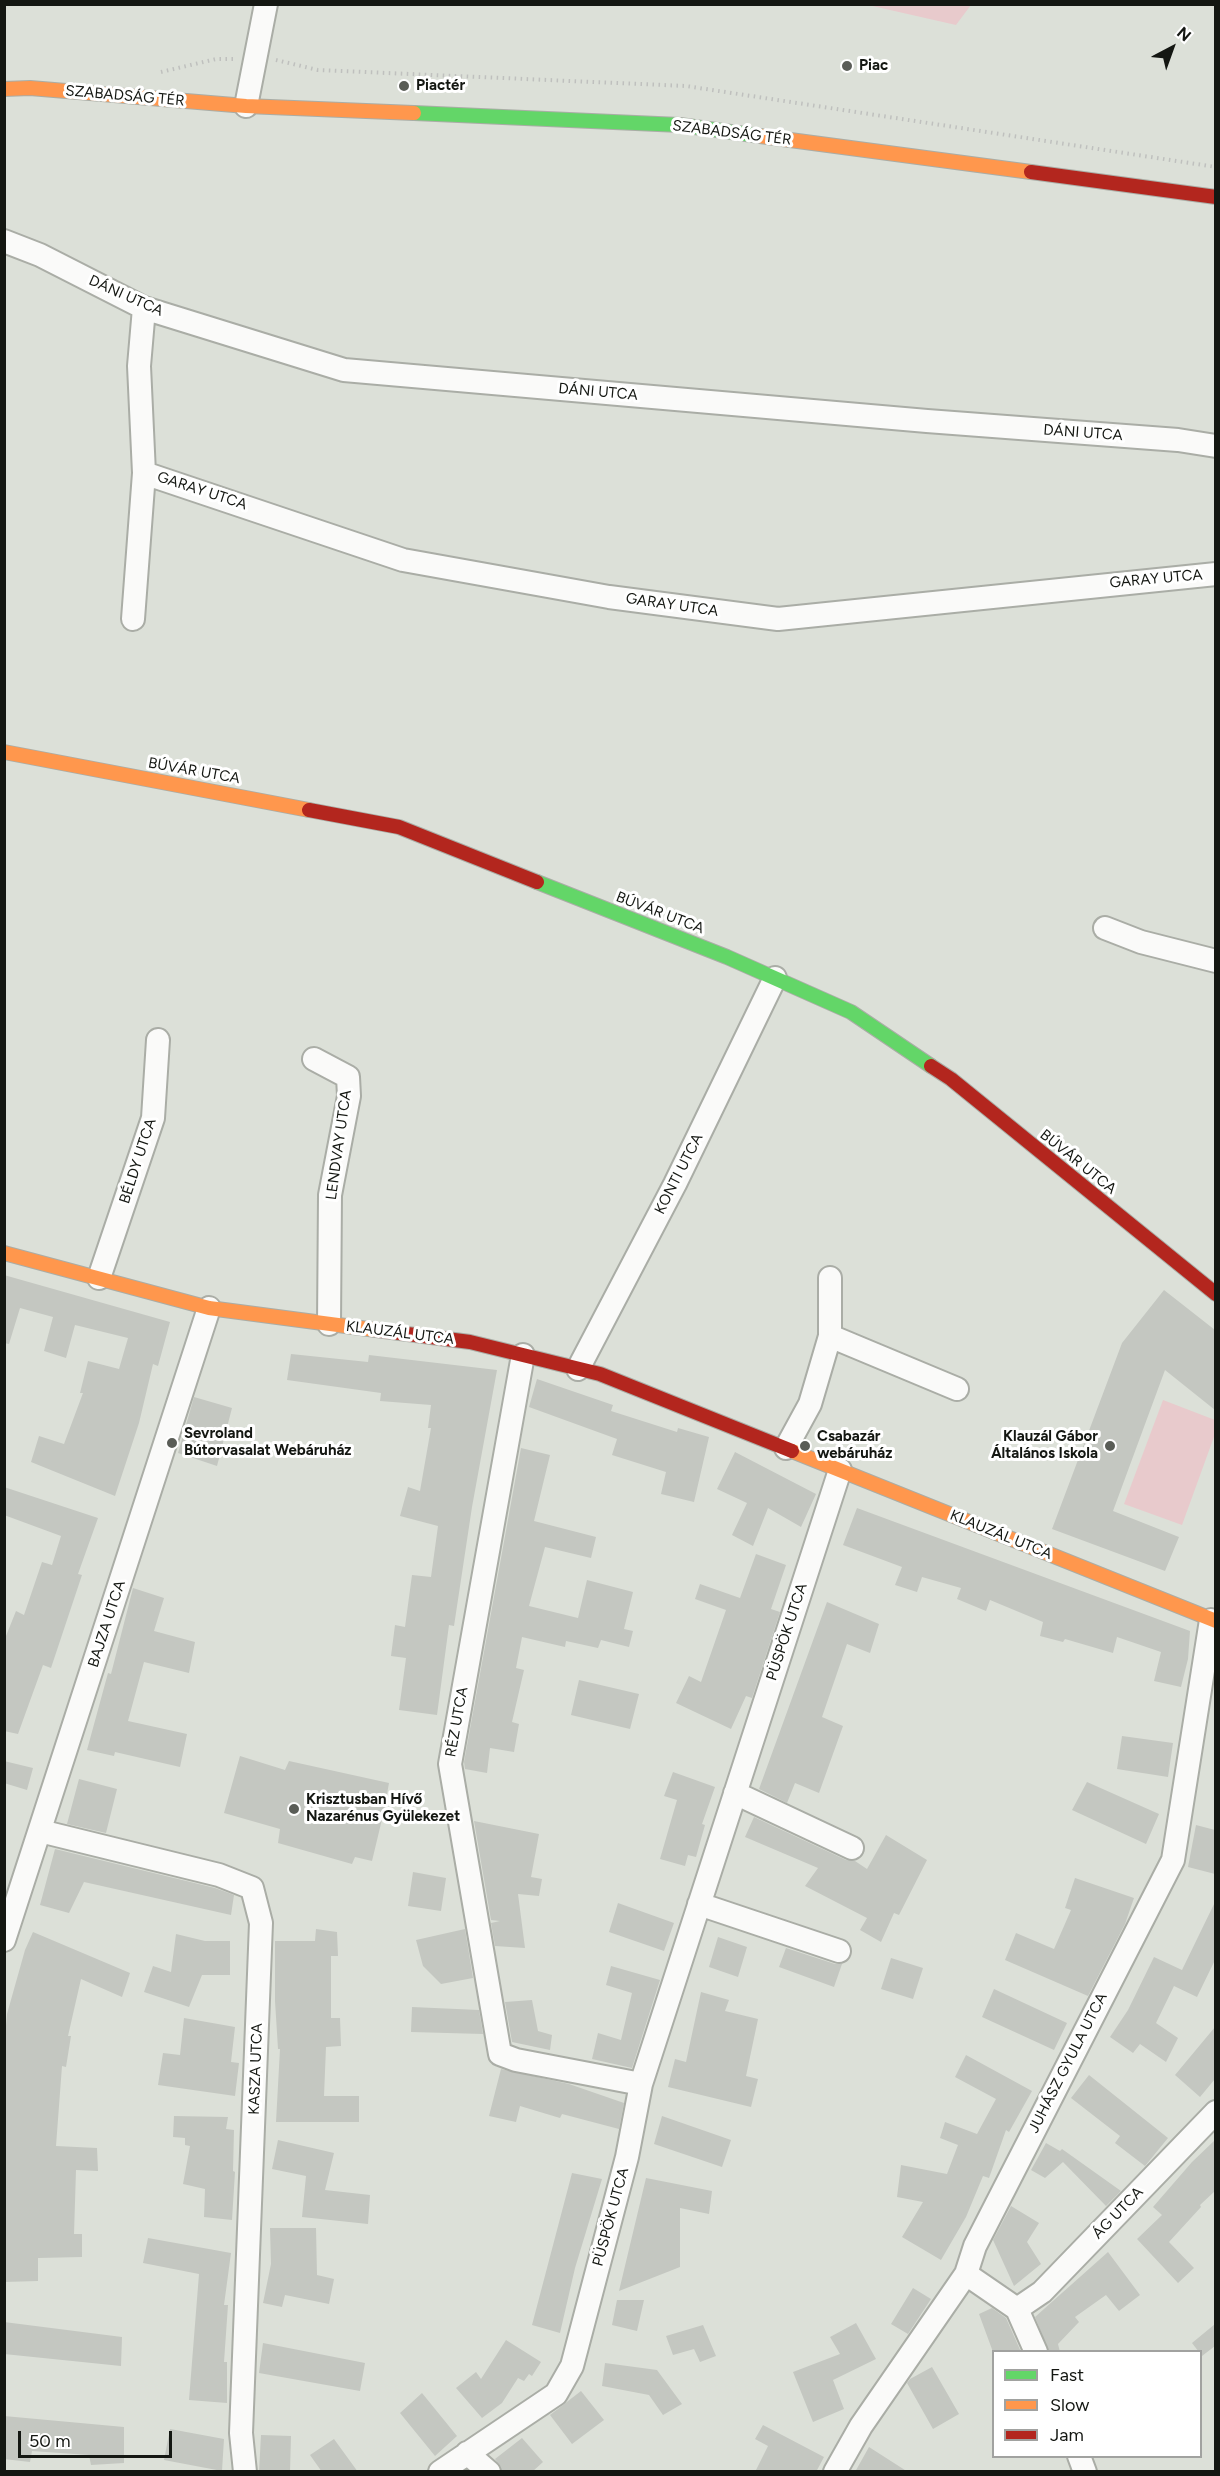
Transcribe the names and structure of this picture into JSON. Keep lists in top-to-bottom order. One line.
{"streets":{"street":["SZABADSÁG TÉR","DÁNI UTCA","GARAY UTCA","BÚVÁR UTCA","LENDVAY UTCA","BÉLDY UTCA","KONTI UTCA","KLAUZÁL UTCA","BAJZA UTCA","PÜSPÖK UTCA","RÉZ UTCA","JUHÁSZ GYULA UTCA","KASZA UTCA","ÁG UTCA"]},"crossings":[["DÁNI UTCA","GARAY UTCA"],["BÚVÁR UTCA","KONTI UTCA"],["LENDVAY UTCA","KLAUZÁL UTCA"],["BÉLDY UTCA","KLAUZÁL UTCA"],["KONTI UTCA","KLAUZÁL UTCA"],["KLAUZÁL UTCA","BAJZA UTCA"],["KLAUZÁL UTCA","PÜSPÖK UTCA"],["KLAUZÁL UTCA","RÉZ UTCA"],["KLAUZÁL UTCA","JUHÁSZ GYULA UTCA"],["BAJZA UTCA","KASZA UTCA"],["PÜSPÖK UTCA","RÉZ UTCA"]],"places":["Piac","Piactér","Sevroland Bútorvasalat Webáruház","Csabazár webáruház","Klauzál Gábor Általános Iskola","Krisztusban Hívő Nazarénus Gyülekezet"],"legend":["Fast","Slow","Jam"],"scale_bar":"50 m","north":"top right"}
